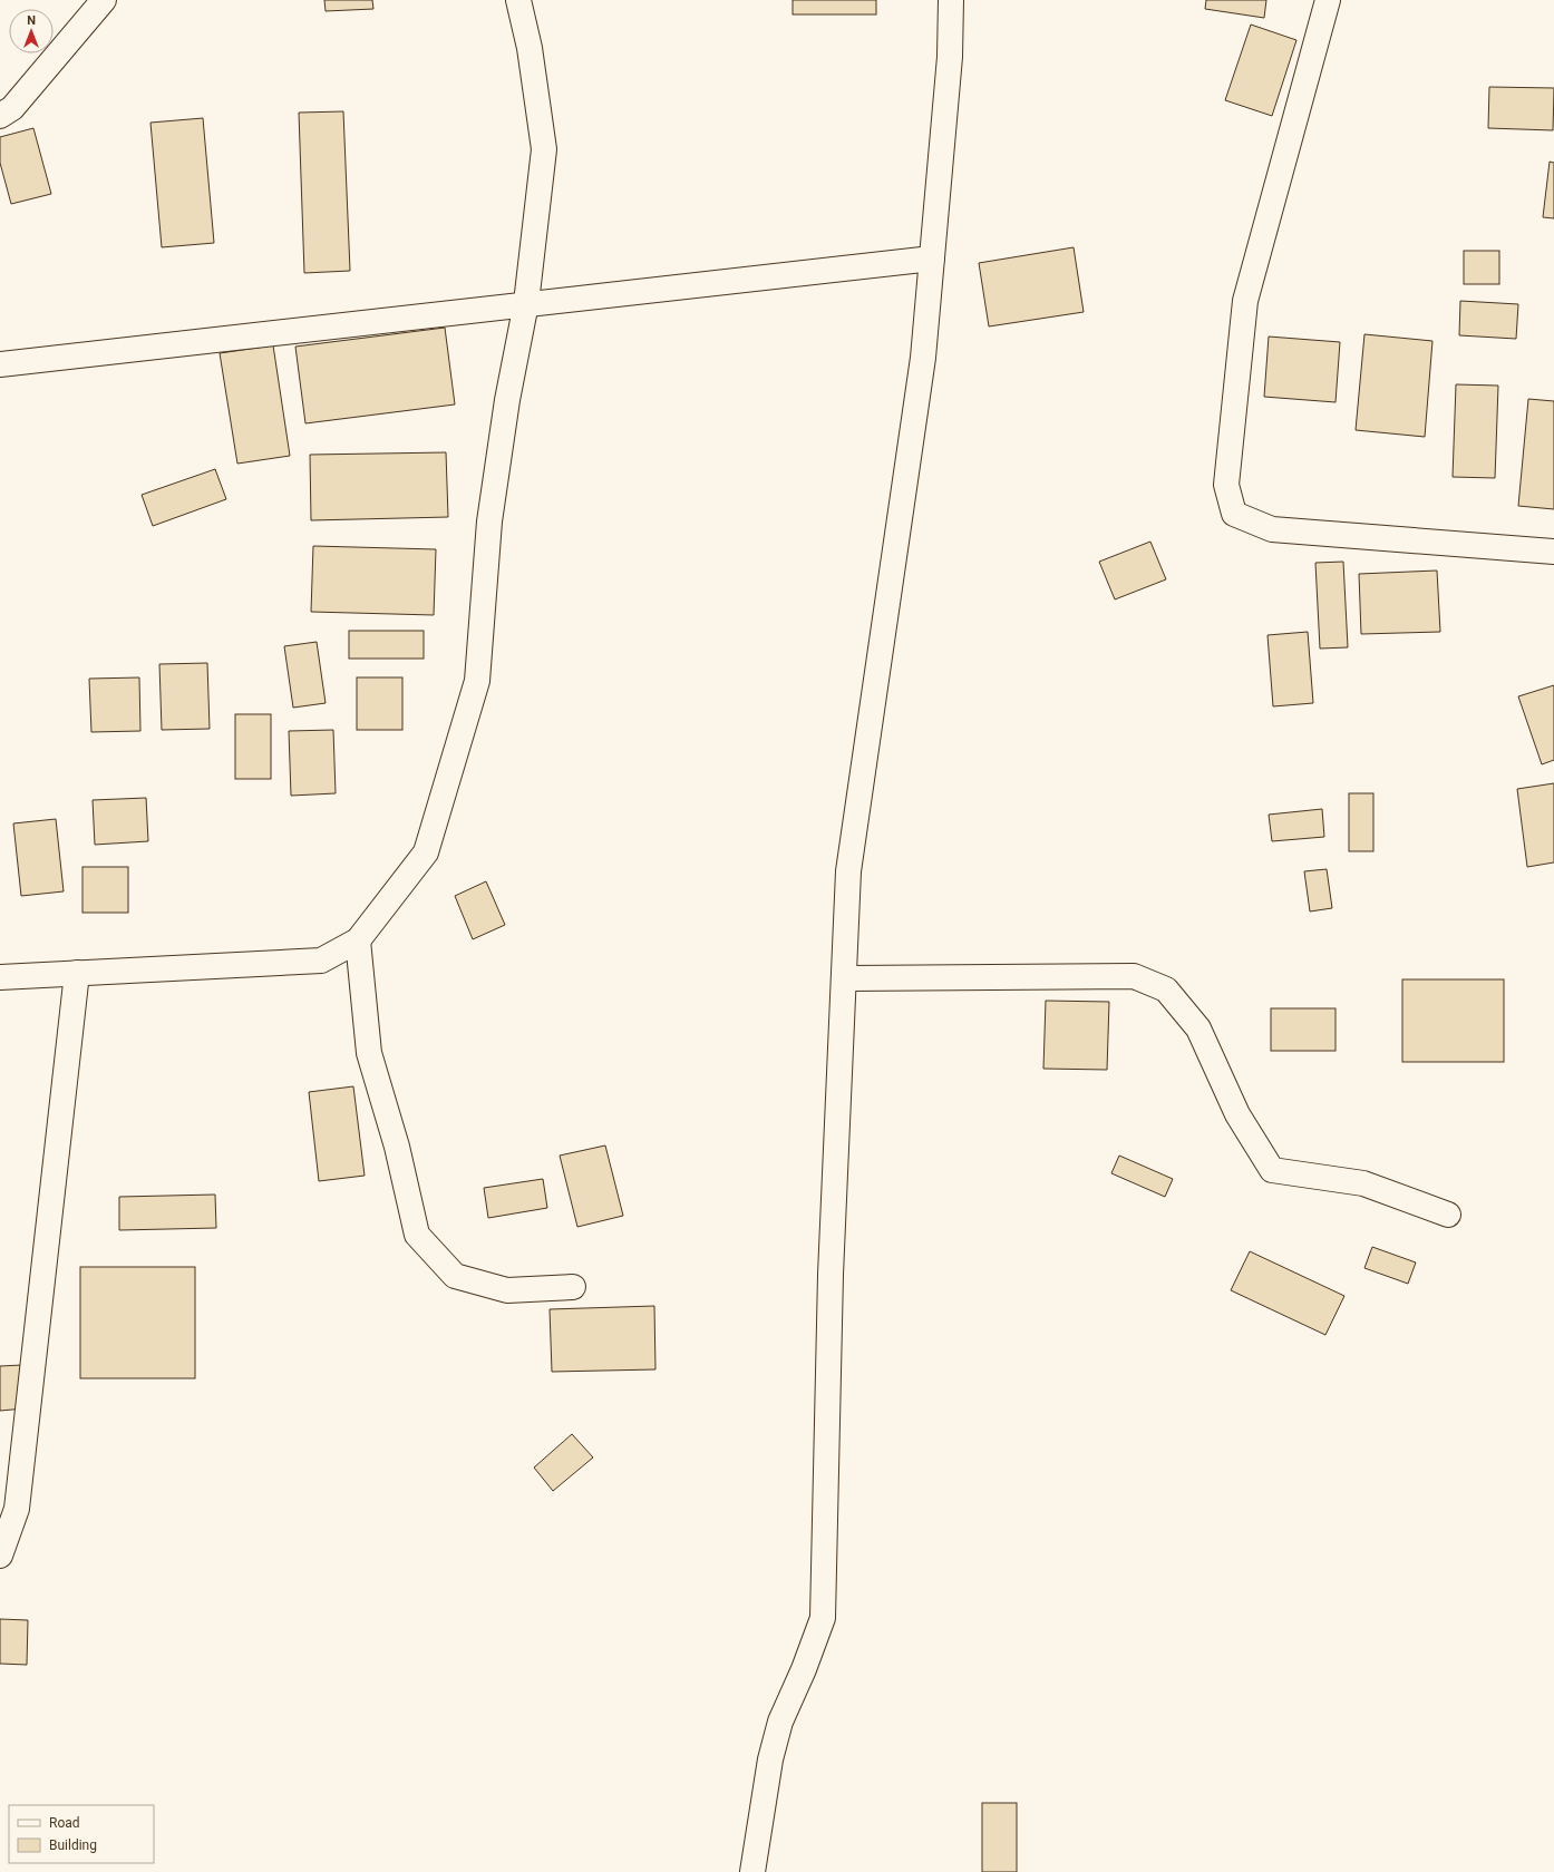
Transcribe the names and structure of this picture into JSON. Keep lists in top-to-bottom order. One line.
{"legend":["Road","Building"],"north":"top"}
